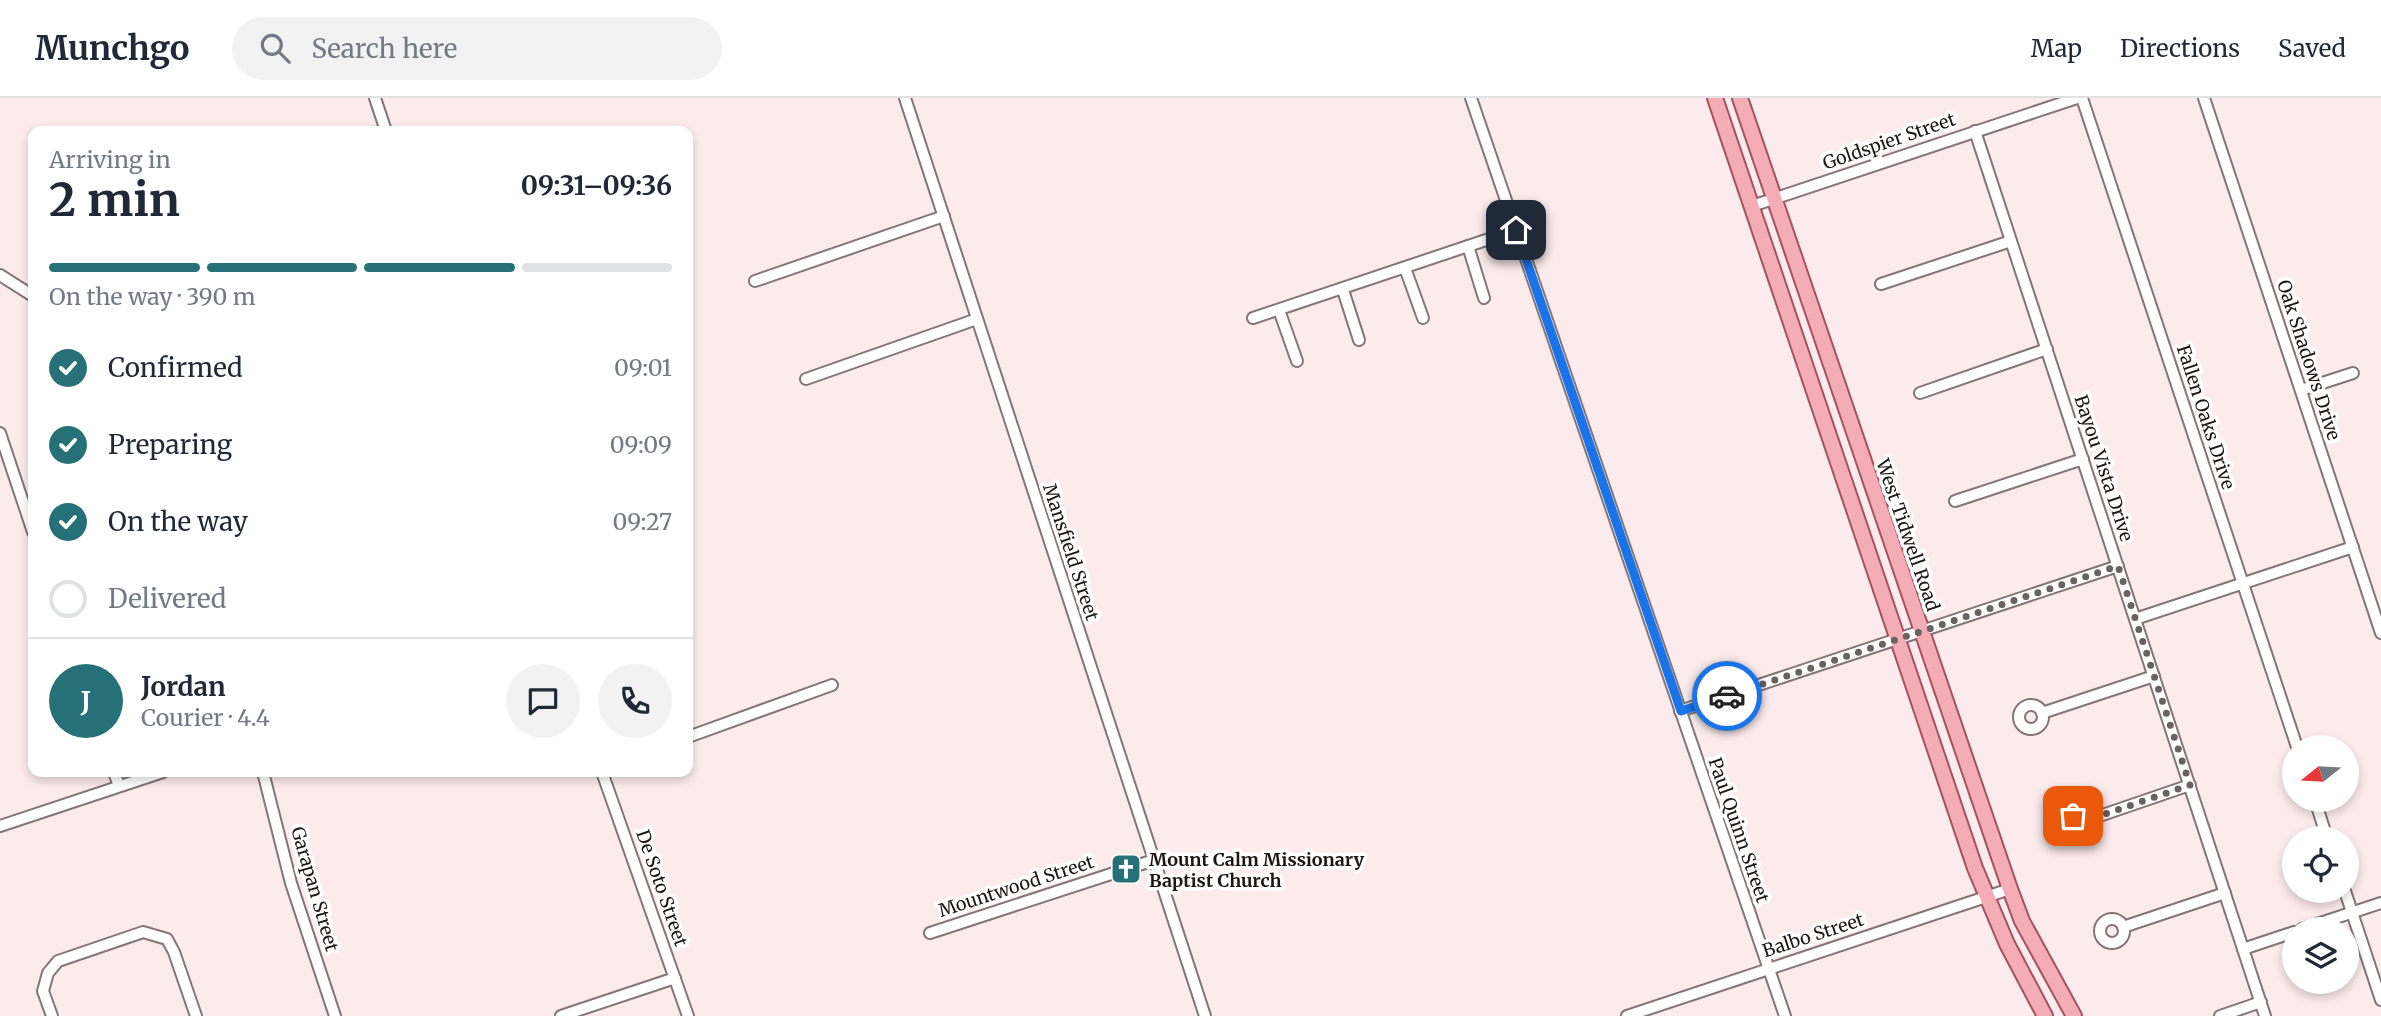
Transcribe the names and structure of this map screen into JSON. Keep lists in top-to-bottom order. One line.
{"streets":{"main road":["West Tidwell Road"],"street":["Goldspier Street","Oak Shadows Drive","Fallen Oaks Drive","Bayou Vista Drive","Mansfield Street","Paul Quinn Street","Mountwood Street","De Soto Street","Garapan Street","Balbo Street"]},"crossings":[["Goldspier Street","Fallen Oaks Drive"],["Goldspier Street","Bayou Vista Drive"],["Goldspier Street","West Tidwell Road"],["West Tidwell Road","Balbo Street"],["Mansfield Street","Mountwood Street"],["Paul Quinn Street","Balbo Street"]],"places":{"church":["Mount Calm Missionary Baptist Church"]},"north":"left","page":{"header":"Munchgo","search":"Search here","nav":["Map","Directions","Saved"],"heading":["2 min","Arriving in","09:31–09:36"],"panel":["Jordan","Courier · 4.4"],"bar":"On the way · 390 m","list":[["Confirmed","09:01"],["Preparing","09:09"],["On the way","09:27"],"Delivered"],"round":"J"}}
